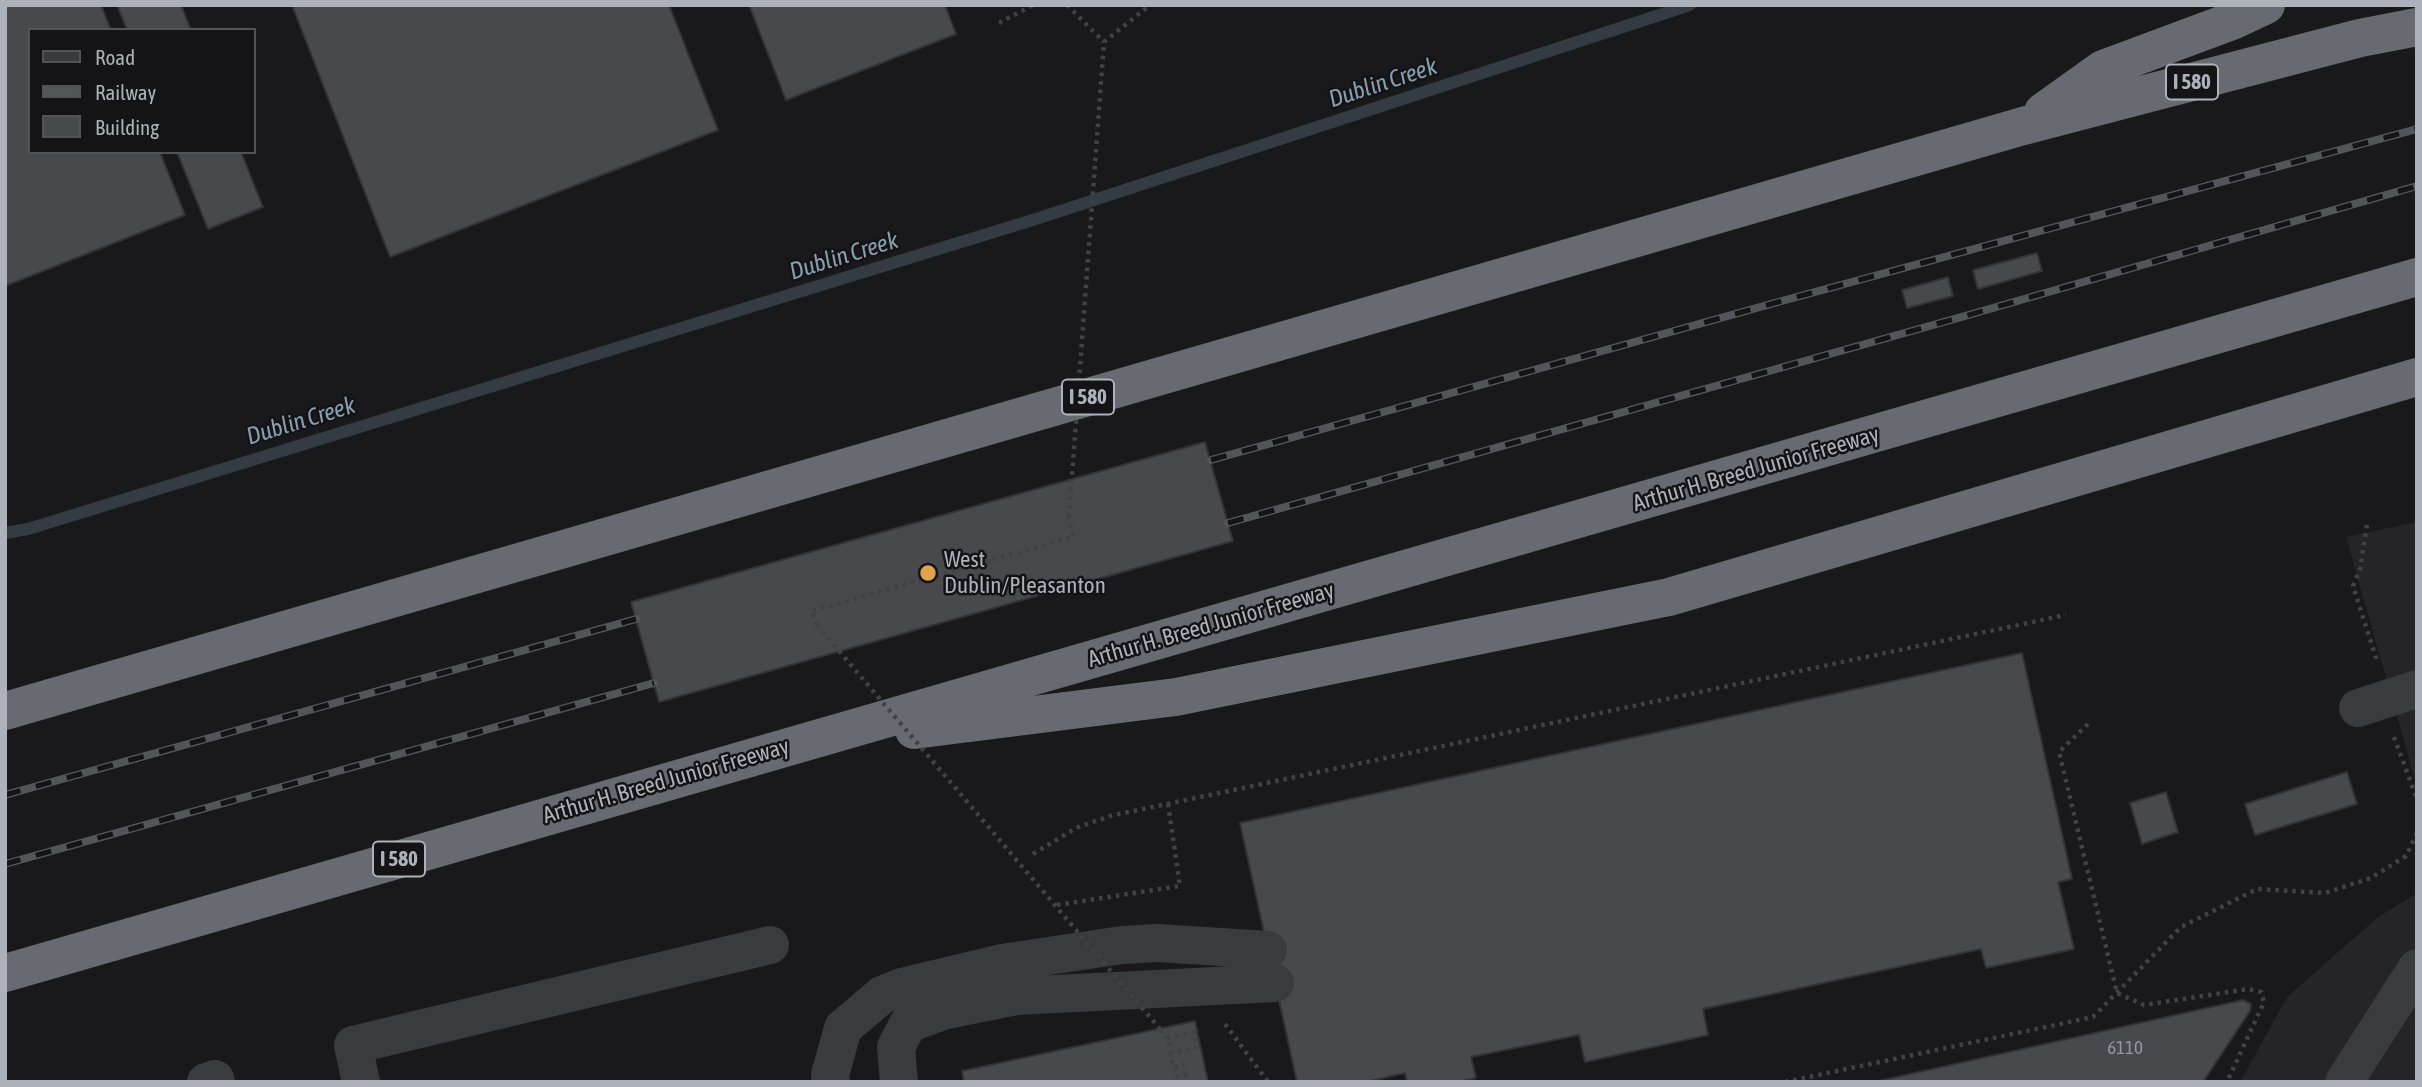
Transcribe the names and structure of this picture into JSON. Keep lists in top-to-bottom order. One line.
{"streets":{"highway":["I 580","Arthur H. Breed Junior Freeway"]},"water":["Dublin Creek"],"places":["West Dublin/Pleasanton"],"house_numbers":["6110"],"legend":["Road","Railway","Building"]}
